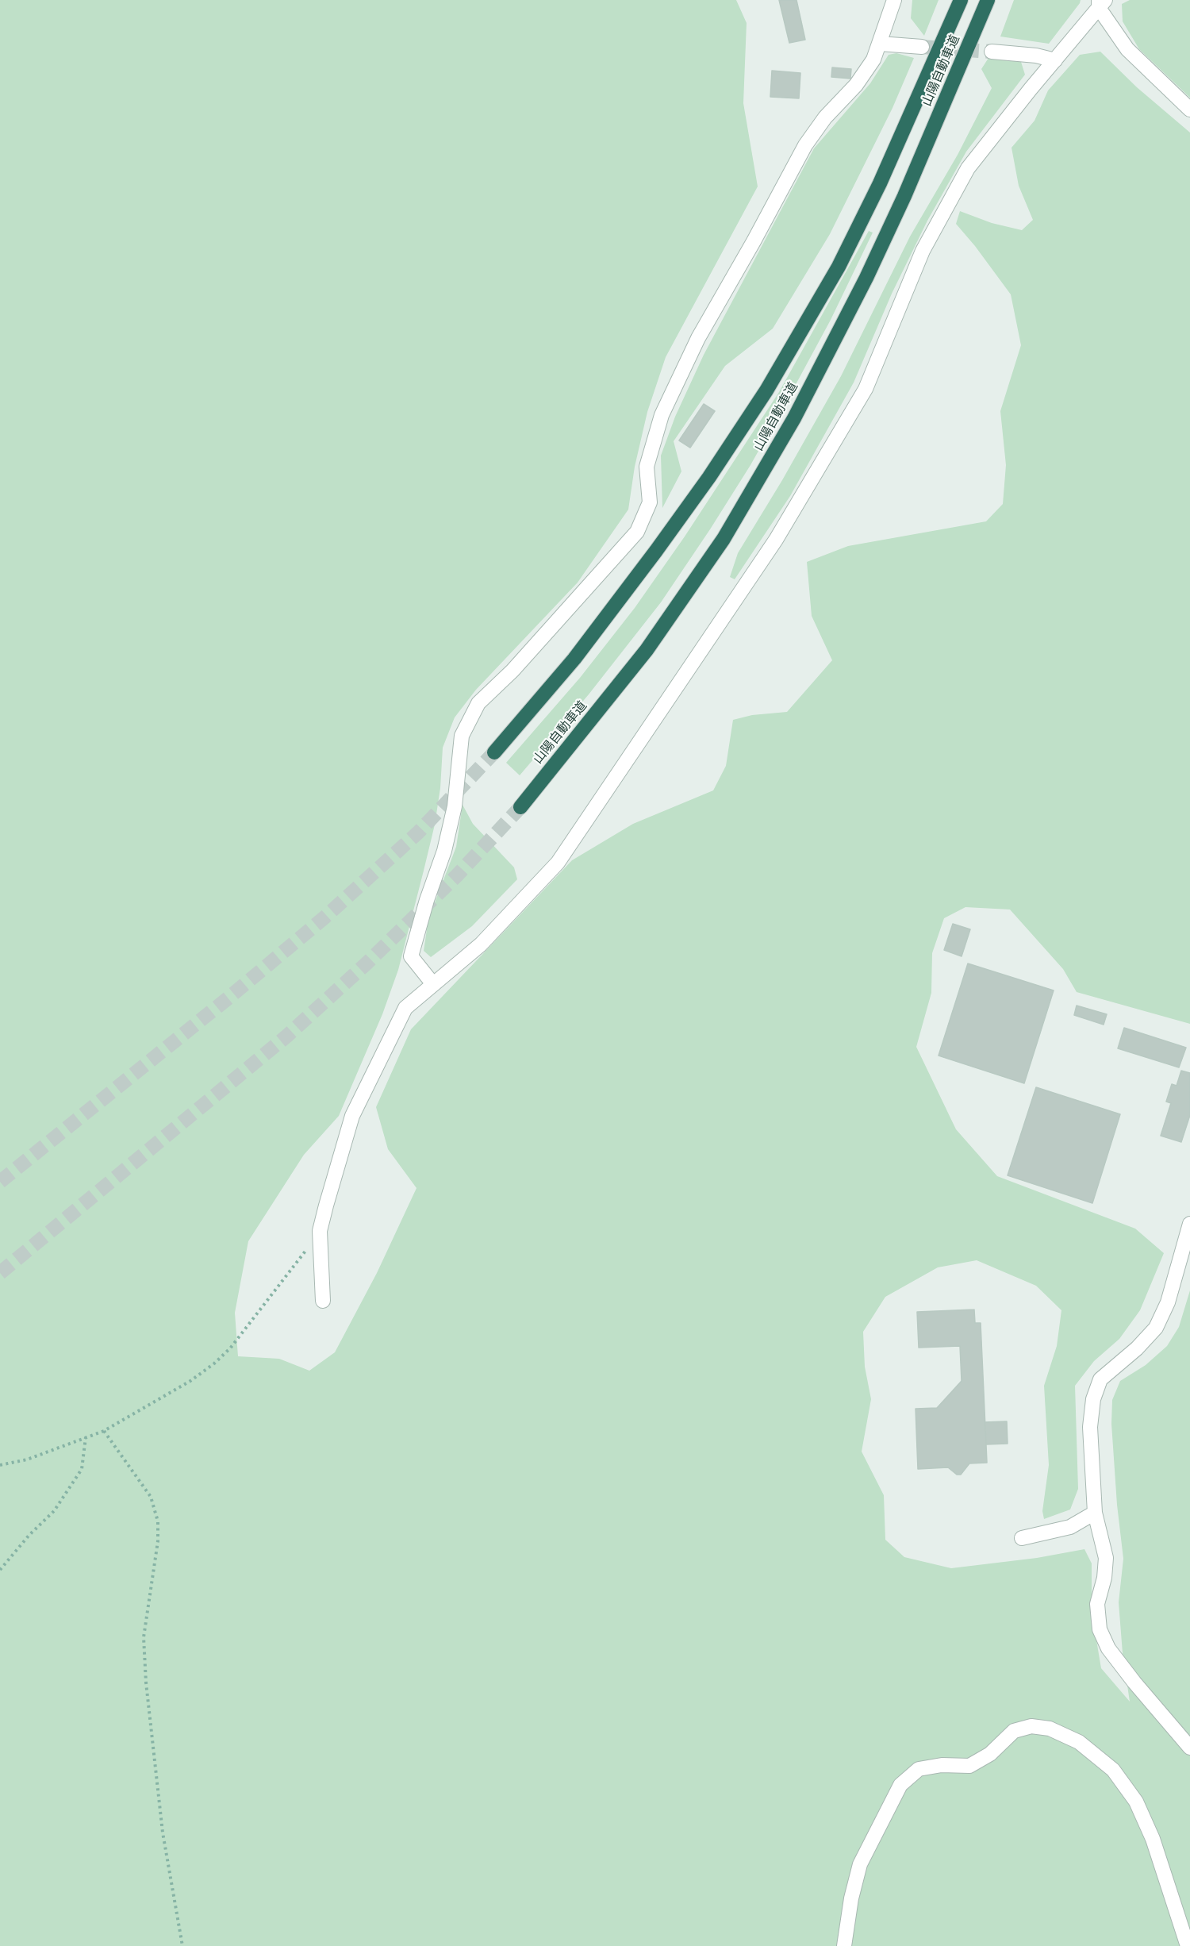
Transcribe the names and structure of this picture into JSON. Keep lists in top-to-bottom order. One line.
{"streets":{"highway":["山陽自動車道"]}}
